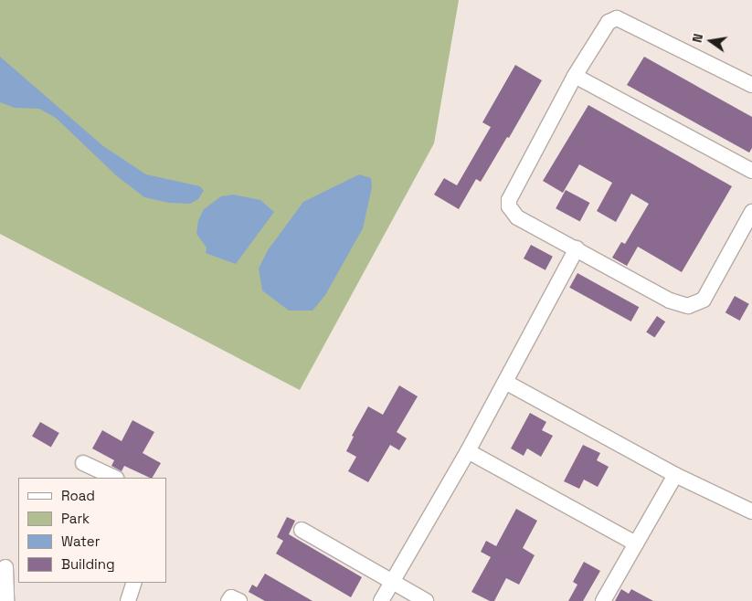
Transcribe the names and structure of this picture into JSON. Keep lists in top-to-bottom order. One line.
{"legend":["Road","Park","Water","Building"],"north":"left"}
